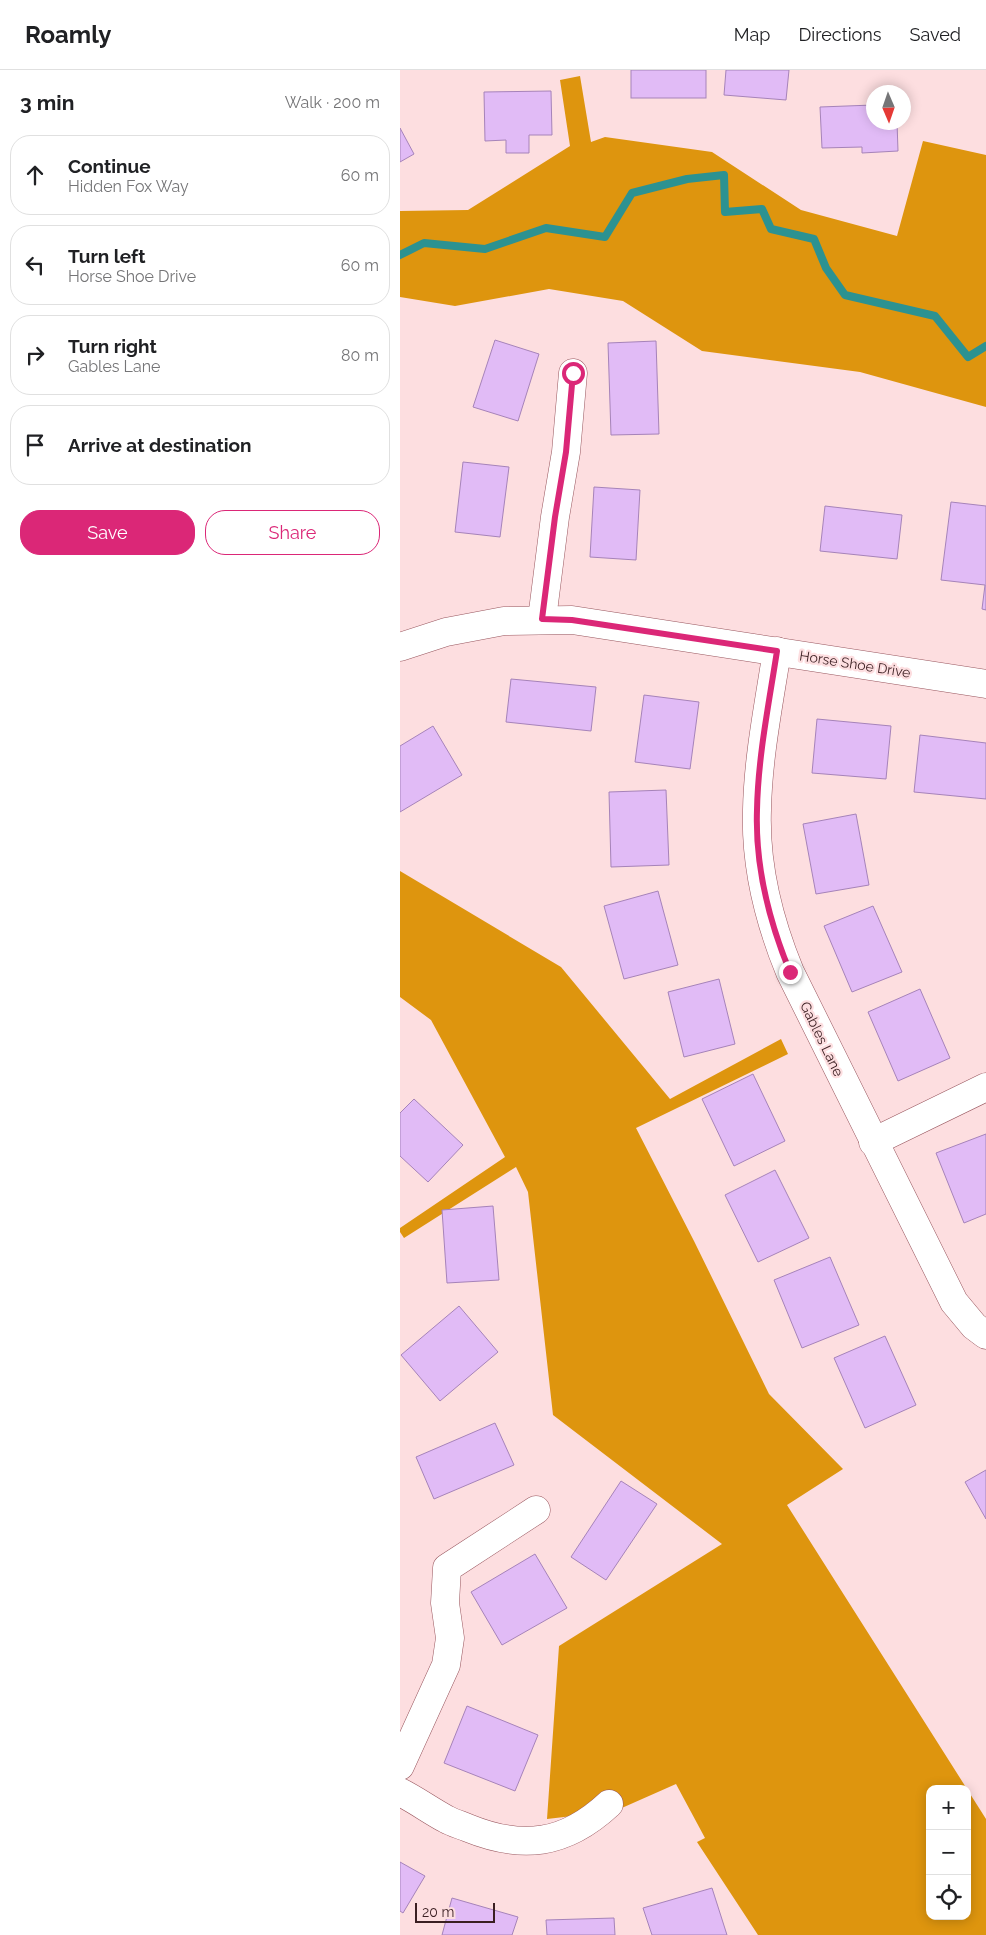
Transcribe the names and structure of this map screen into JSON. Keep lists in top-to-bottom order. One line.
{"streets":{"street":["Horse Shoe Drive","Gables Lane"]},"crossings":[["Horse Shoe Drive","Gables Lane"]],"scale_bar":"20 m","north":"bottom","page":{"header":"Roamly","nav":["Map","Directions","Saved"],"heading":["3 min","Walk · 200 m"],"list":[["Continue","Hidden Fox Way","60 m"],["Turn left","Horse Shoe Drive","60 m"],["Turn right","Gables Lane","80 m"],"Arrive at destination"],"buttons":["Save","Share"],"map_buttons":["+","−"],"scale":"20 m"}}
